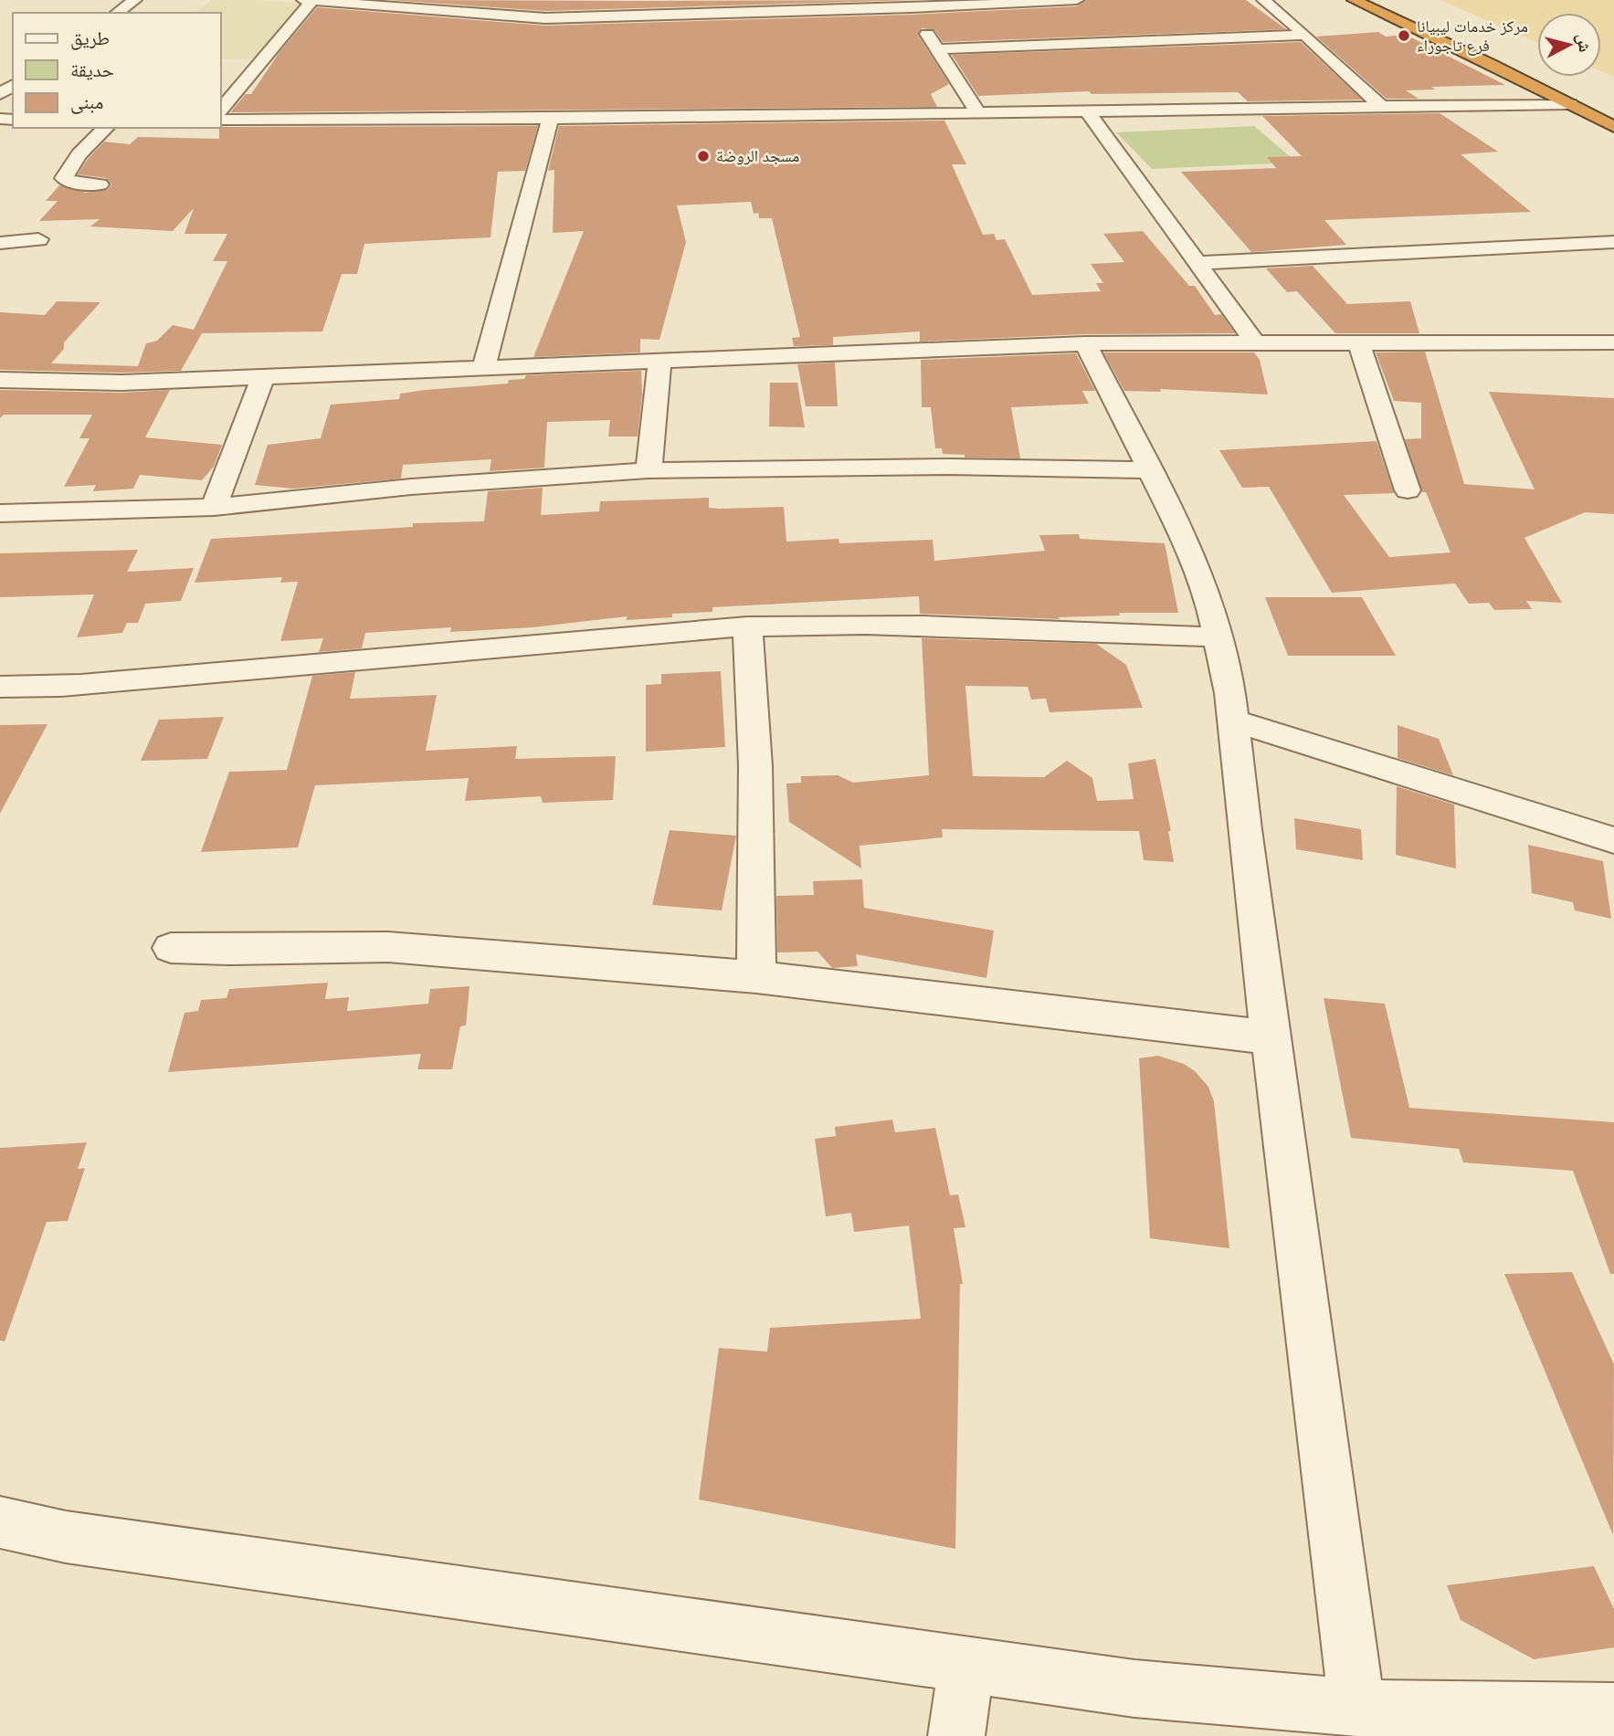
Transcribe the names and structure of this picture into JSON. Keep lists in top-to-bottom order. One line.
{"places":["مركز خدمات ليبيانا فرع تاجوراء","مسجد الروضة"],"legend":["طريق","حديقة","مبنى"],"north":"right"}
